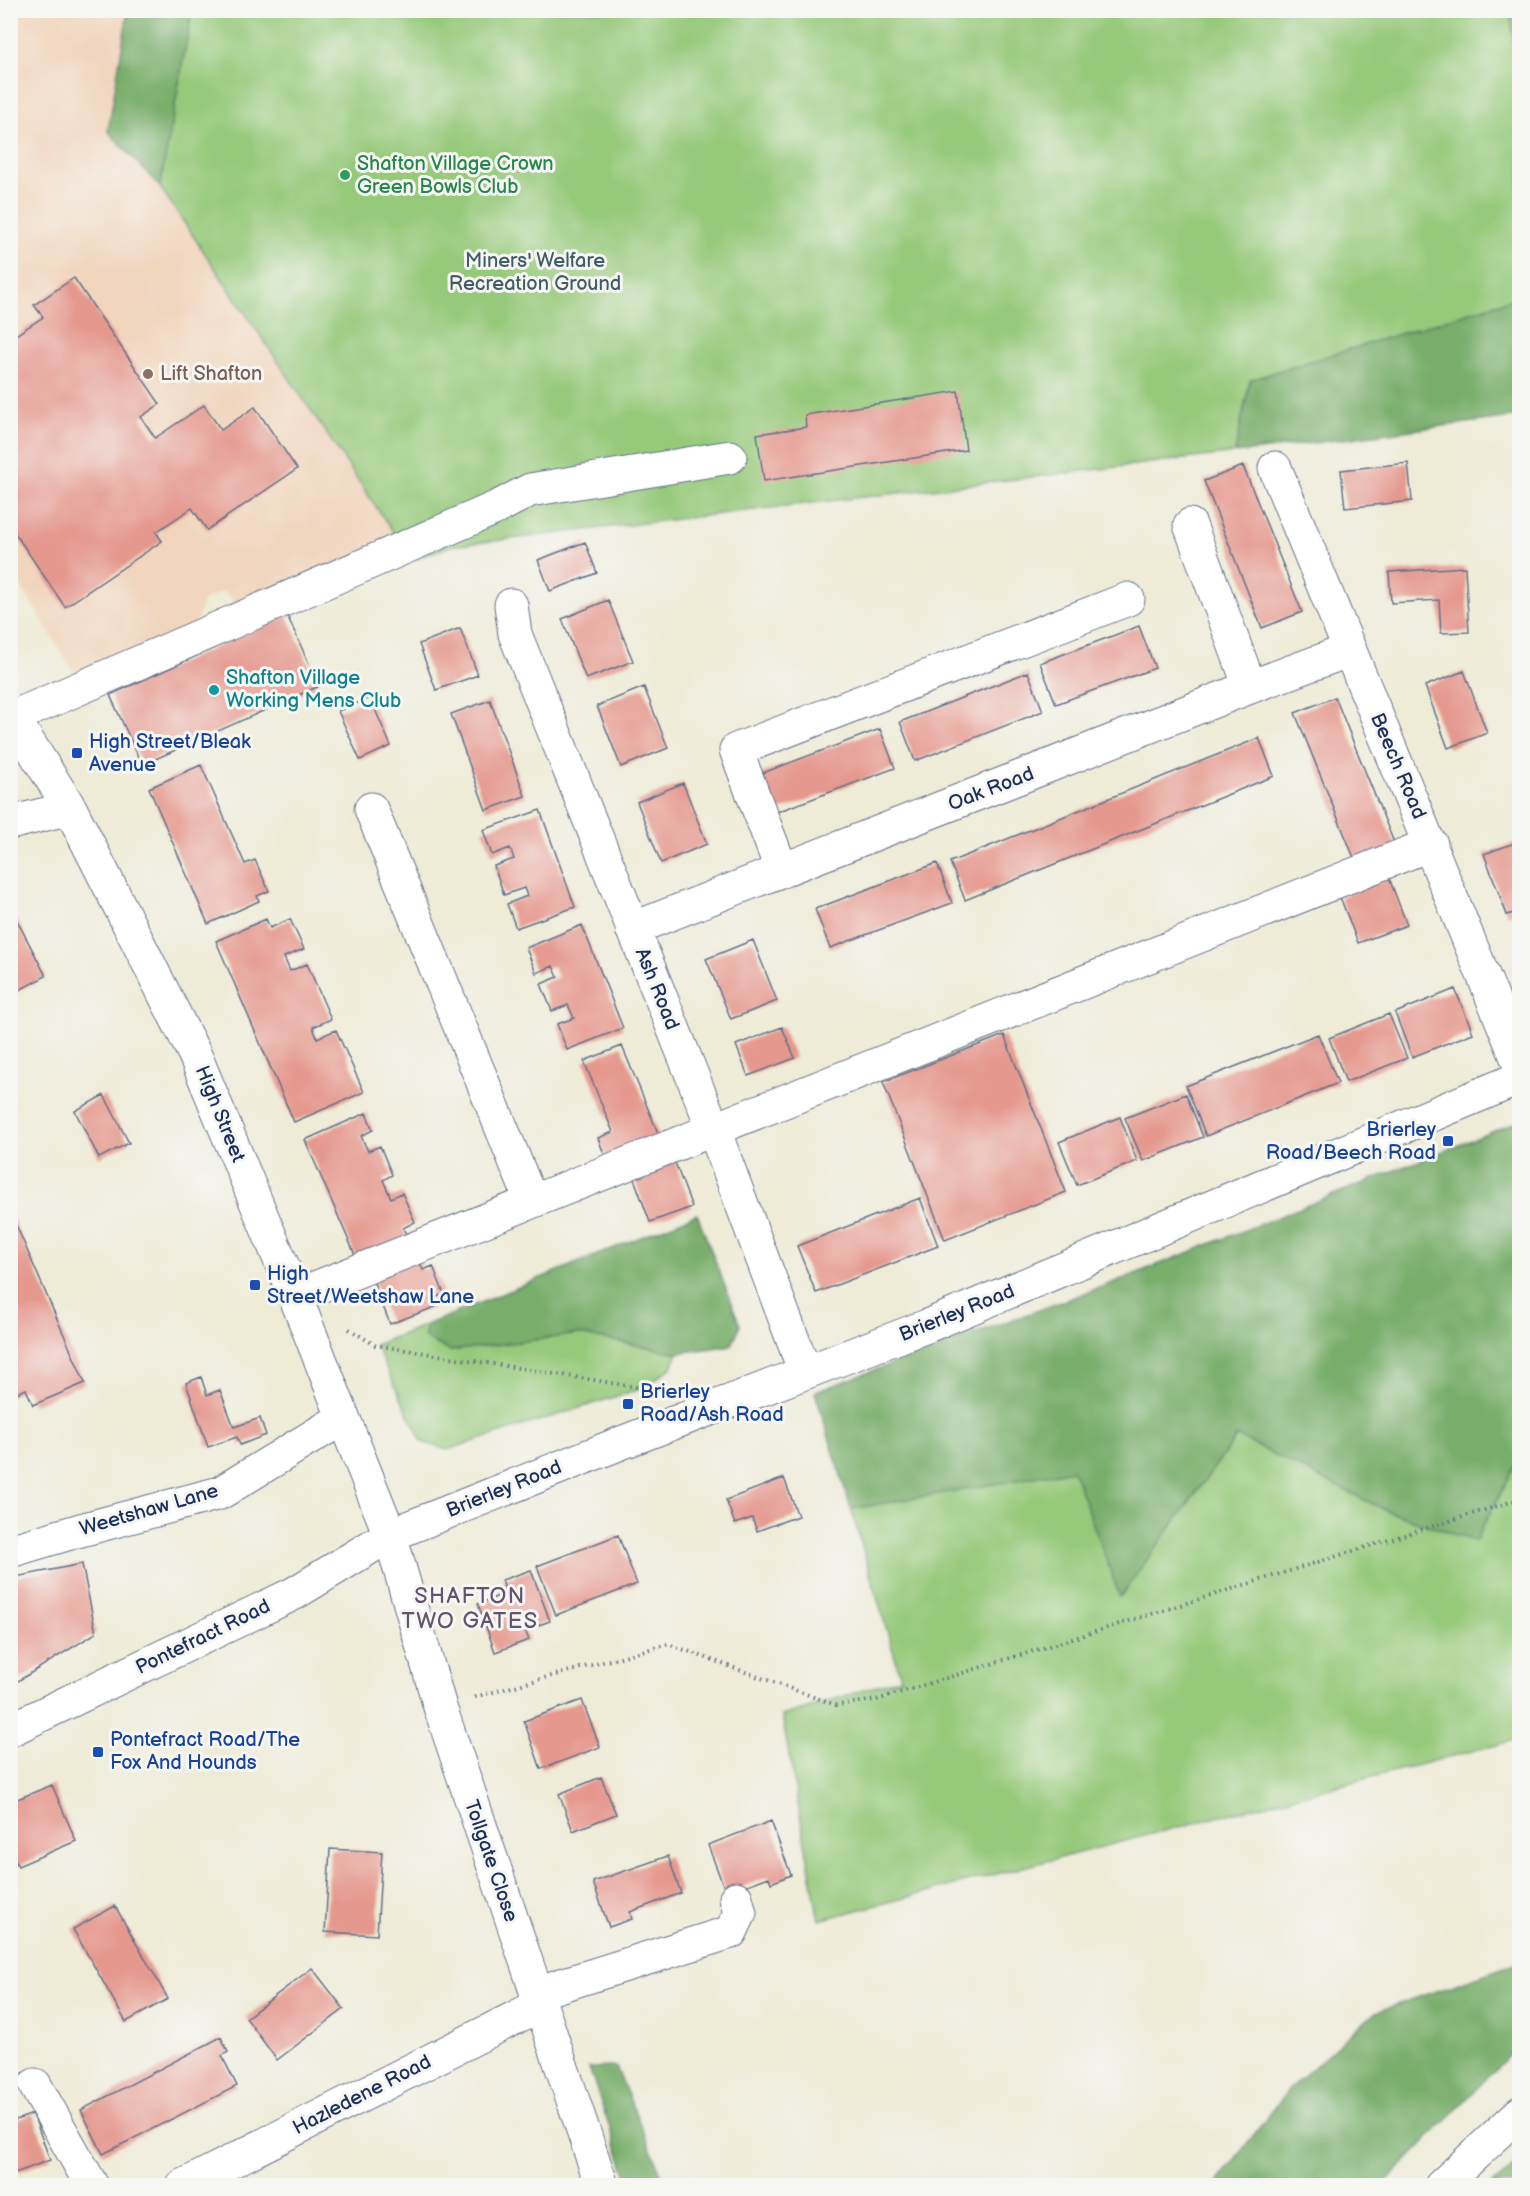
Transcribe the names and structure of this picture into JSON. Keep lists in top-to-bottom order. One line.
{"streets":{"main road":["Beech Road","Oak Road","Ash Road","High Street","Brierley Road","Weetshaw Lane","Pontefract Road","Tollgate Close","Hazledene Road"]},"crossings":[["Beech Road","Oak Road"],["Oak Road","Ash Road"],["Ash Road","Brierley Road"],["High Street","Brierley Road"],["High Street","Weetshaw Lane"],["High Street","Pontefract Road"],["High Street","Tollgate Close"],["Brierley Road","Pontefract Road"],["Brierley Road","Tollgate Close"],["Pontefract Road","Tollgate Close"],["Tollgate Close","Hazledene Road"]],"districts":["SHAFTON TWO GATES"],"parks":["Miners' Welfare Recreation Ground"],"places":{"other":["Shafton Village Crown Green Bowls Club","Lift Shafton","Shafton Village Working Mens Club"],"transit":["High Street/Bleak Avenue","Brierley Road/Beech Road","High Street/Weetshaw Lane","Brierley Road/Ash Road","Pontefract Road/The Fox And Hounds"]}}
